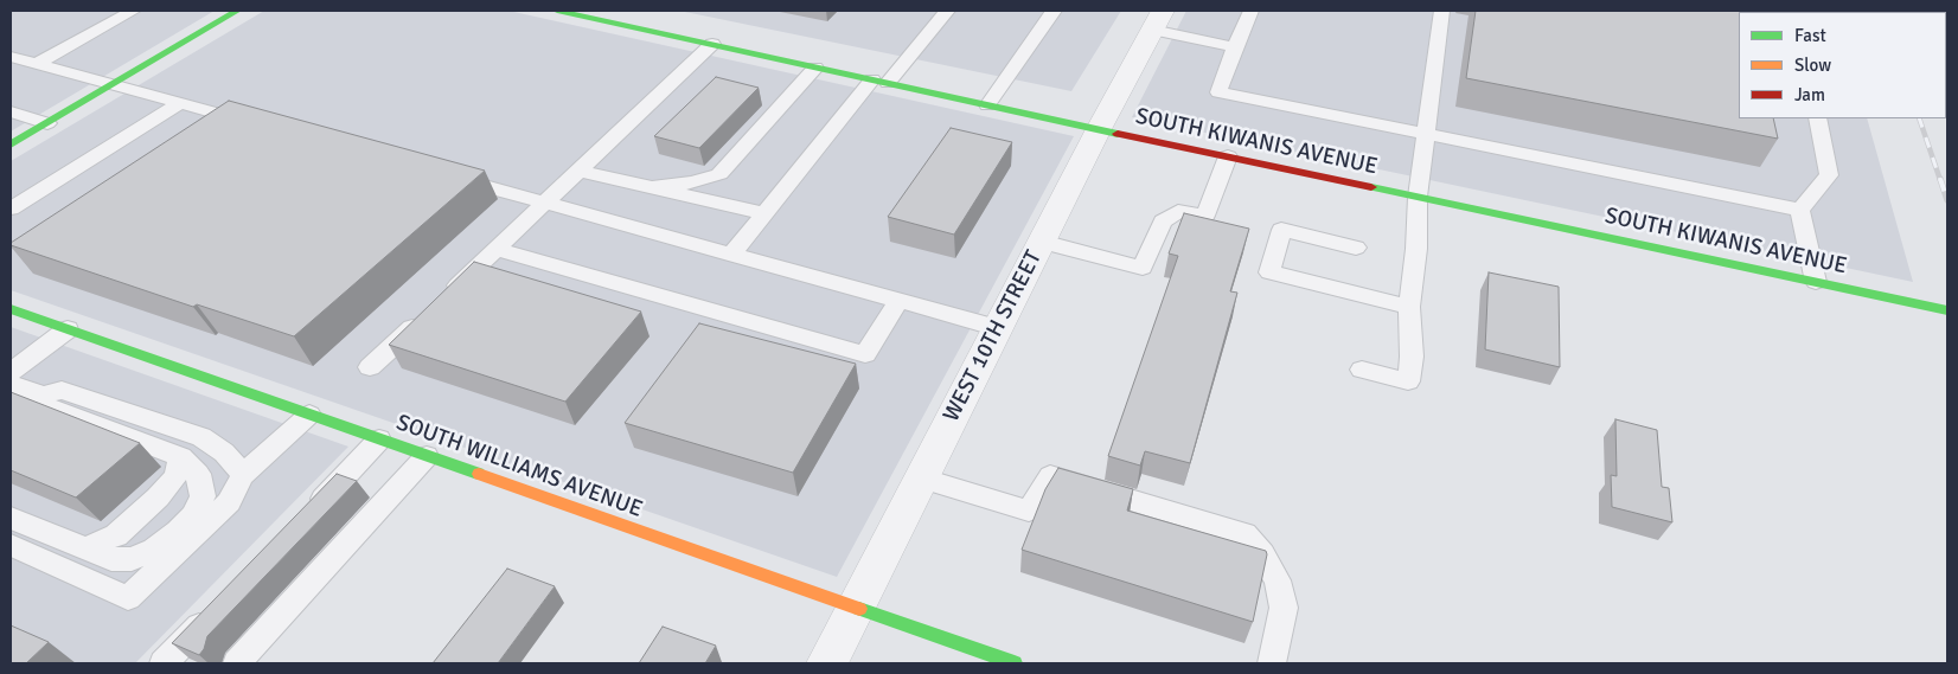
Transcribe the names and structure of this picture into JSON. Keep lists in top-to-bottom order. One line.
{"streets":{"main road":["SOUTH KIWANIS AVENUE","SOUTH WILLIAMS AVENUE"],"street":["WEST 10TH STREET"]},"crossings":[["SOUTH KIWANIS AVENUE","WEST 10TH STREET"],["WEST 10TH STREET","SOUTH WILLIAMS AVENUE"]],"legend":["Fast","Slow","Jam"]}
